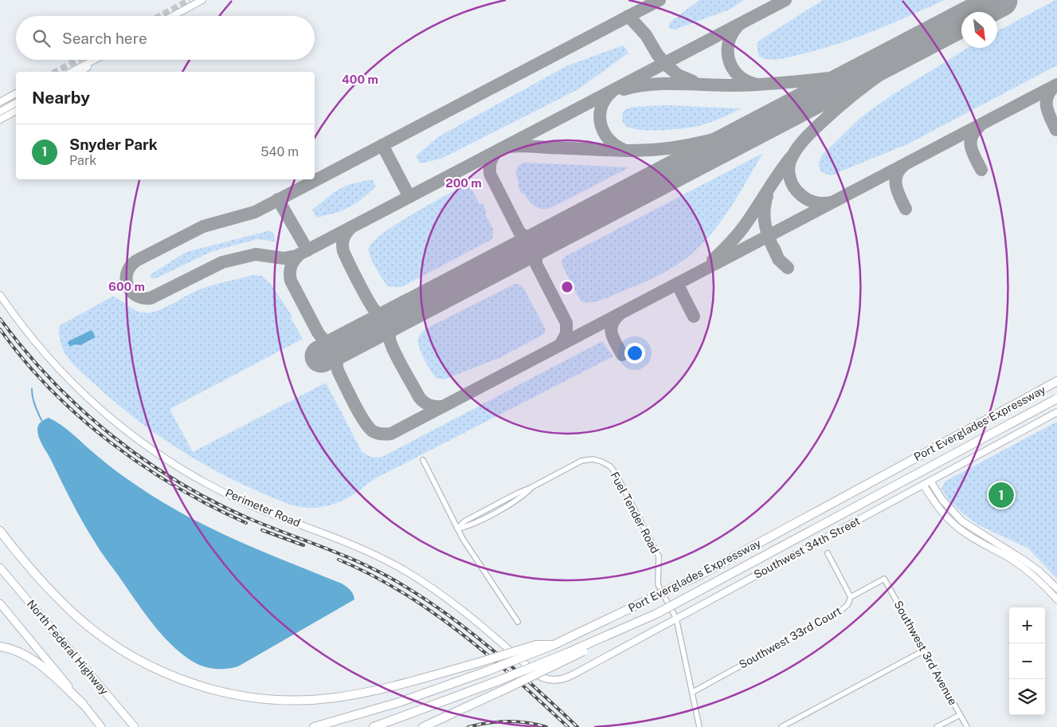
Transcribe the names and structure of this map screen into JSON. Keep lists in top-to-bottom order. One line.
{"streets":{"highway":["Port Everglades Expressway"],"main road":["North Federal Highway"],"street":["Perimeter Road","Fuel Tender Road","Southwest 34th Street","Southwest 33rd Court","Southwest 3rd Avenue"]},"crossings":[["Perimeter Road","Southwest 34th Street"],["Fuel Tender Road","Southwest 34th Street"],["Fuel Tender Road","Southwest 33rd Court"],["Southwest 33rd Court","Southwest 3rd Avenue"]],"north":"bottom right","page":{"search":"Search here","heading":"Nearby","list":[{"mark":"1","name":"Snyder Park","note":"Park","value":"540 m"}],"pins":"1","map_buttons":["+","−"]},"rings":["400 m","200 m","600 m"]}
